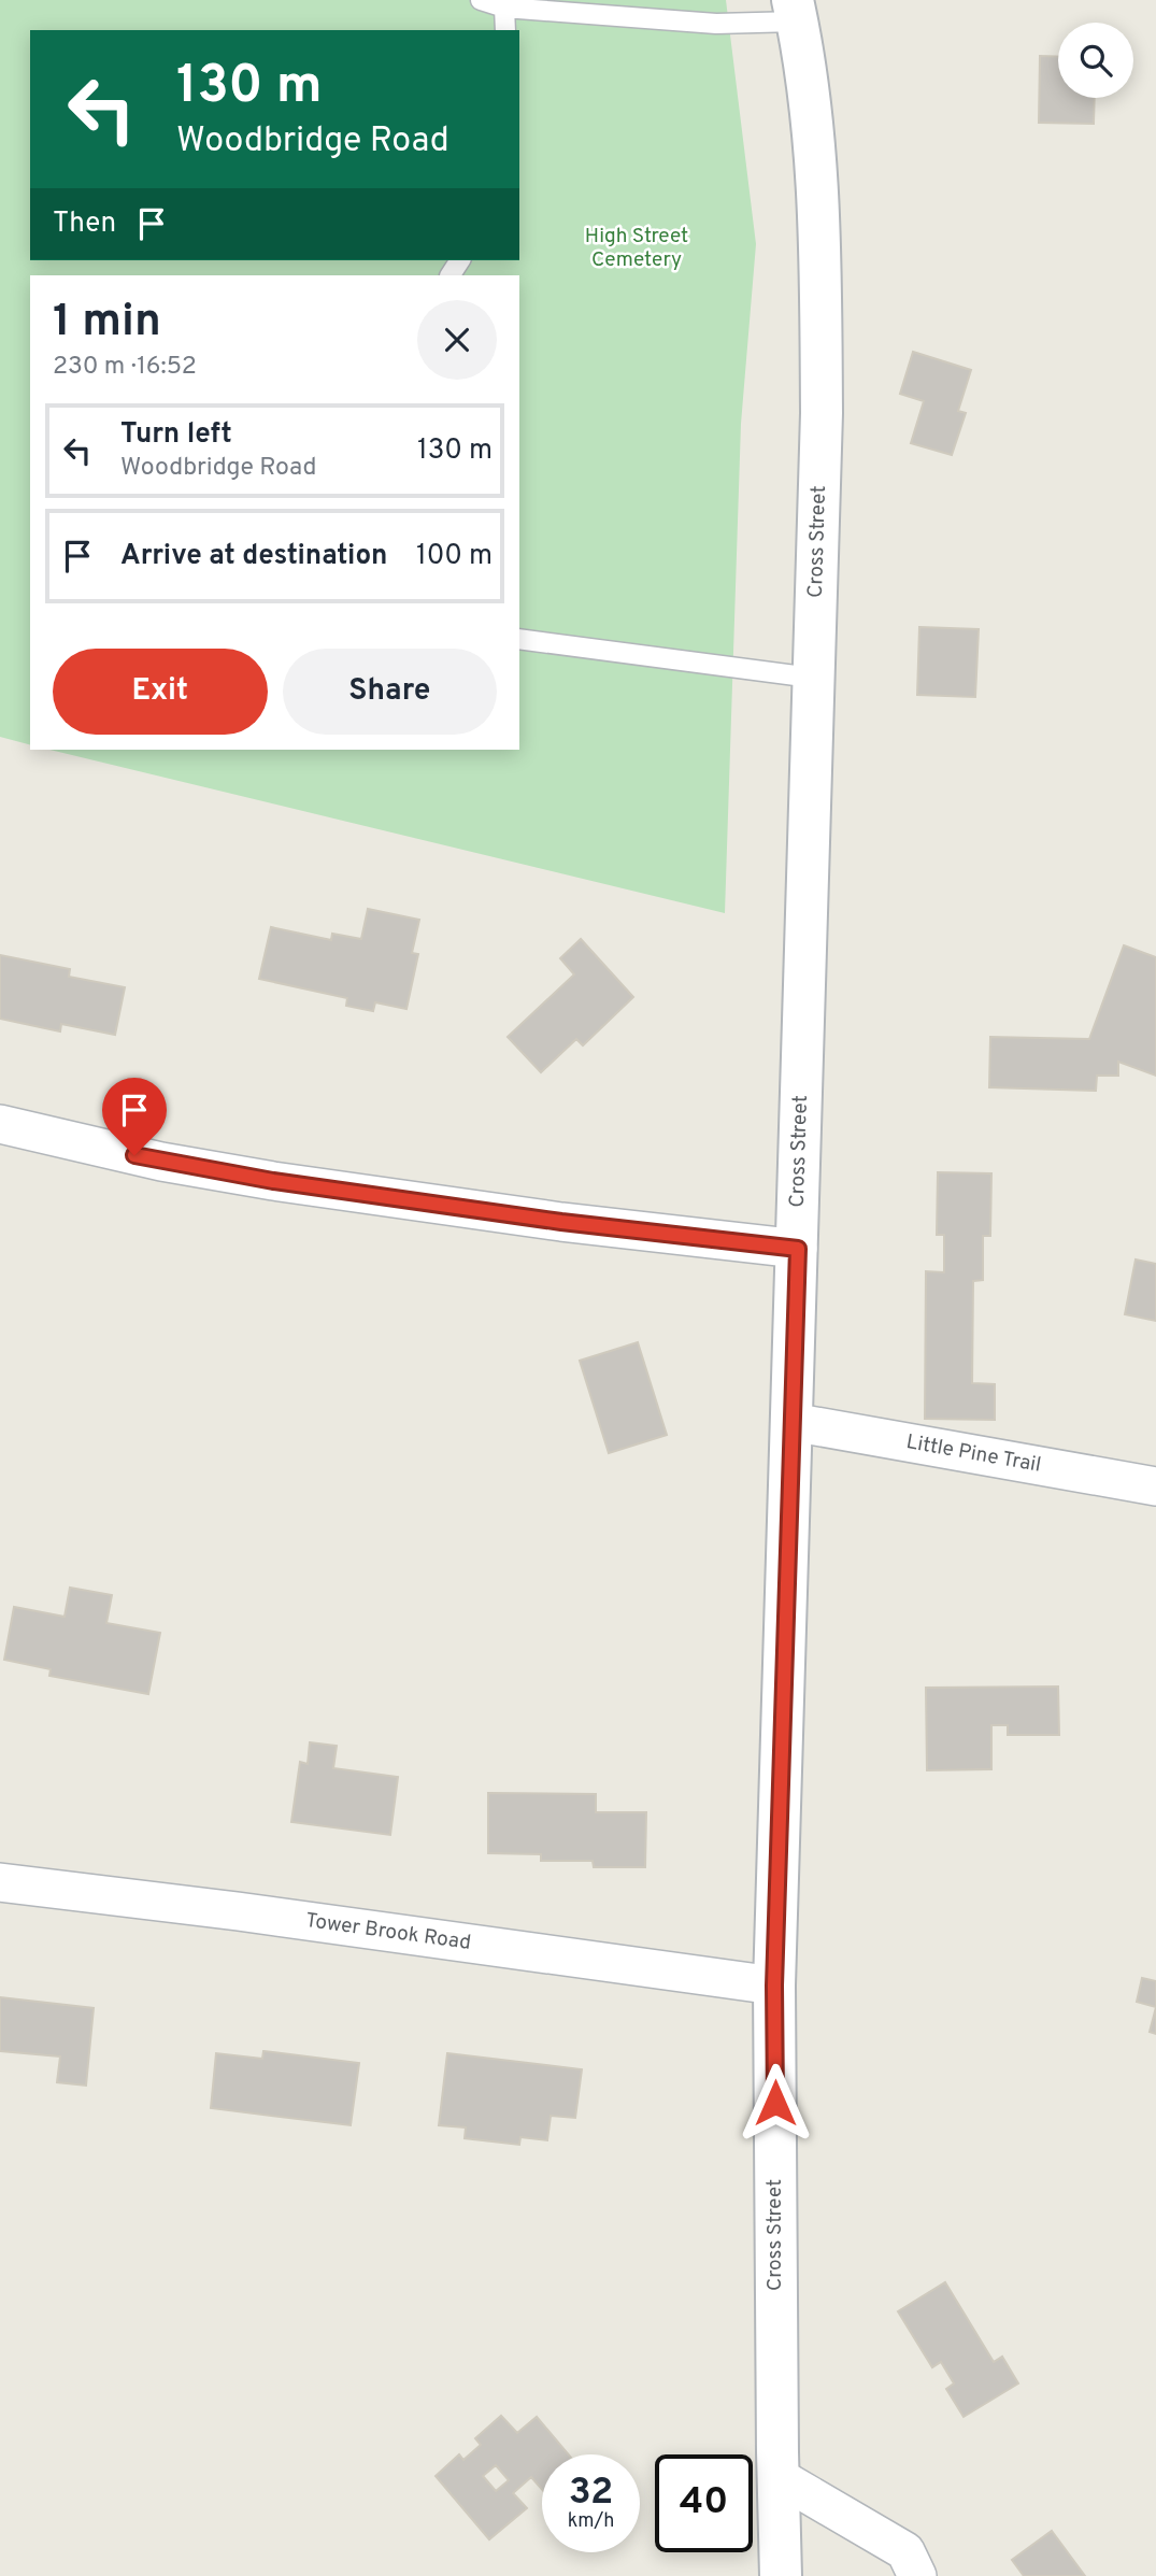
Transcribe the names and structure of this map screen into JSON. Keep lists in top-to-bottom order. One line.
{"streets":{"street":["Cross Street","Little Pine Trail","Tower Brook Road"]},"crossings":[["Cross Street","Little Pine Trail"],["Cross Street","Tower Brook Road"]],"parks":["High Street Cemetery"],"page":{"turn":["130 m","Woodbridge Road"],"then":"Then","heading":["1 min","230 m · 16:52"],"list":[{"name":"Turn left","note":"Woodbridge Road","value":"130 m"},{"name":"Arrive at destination","value":"100 m"}],"buttons":["Exit","Share"],"speed":"32 km/h","limit":"40"}}
